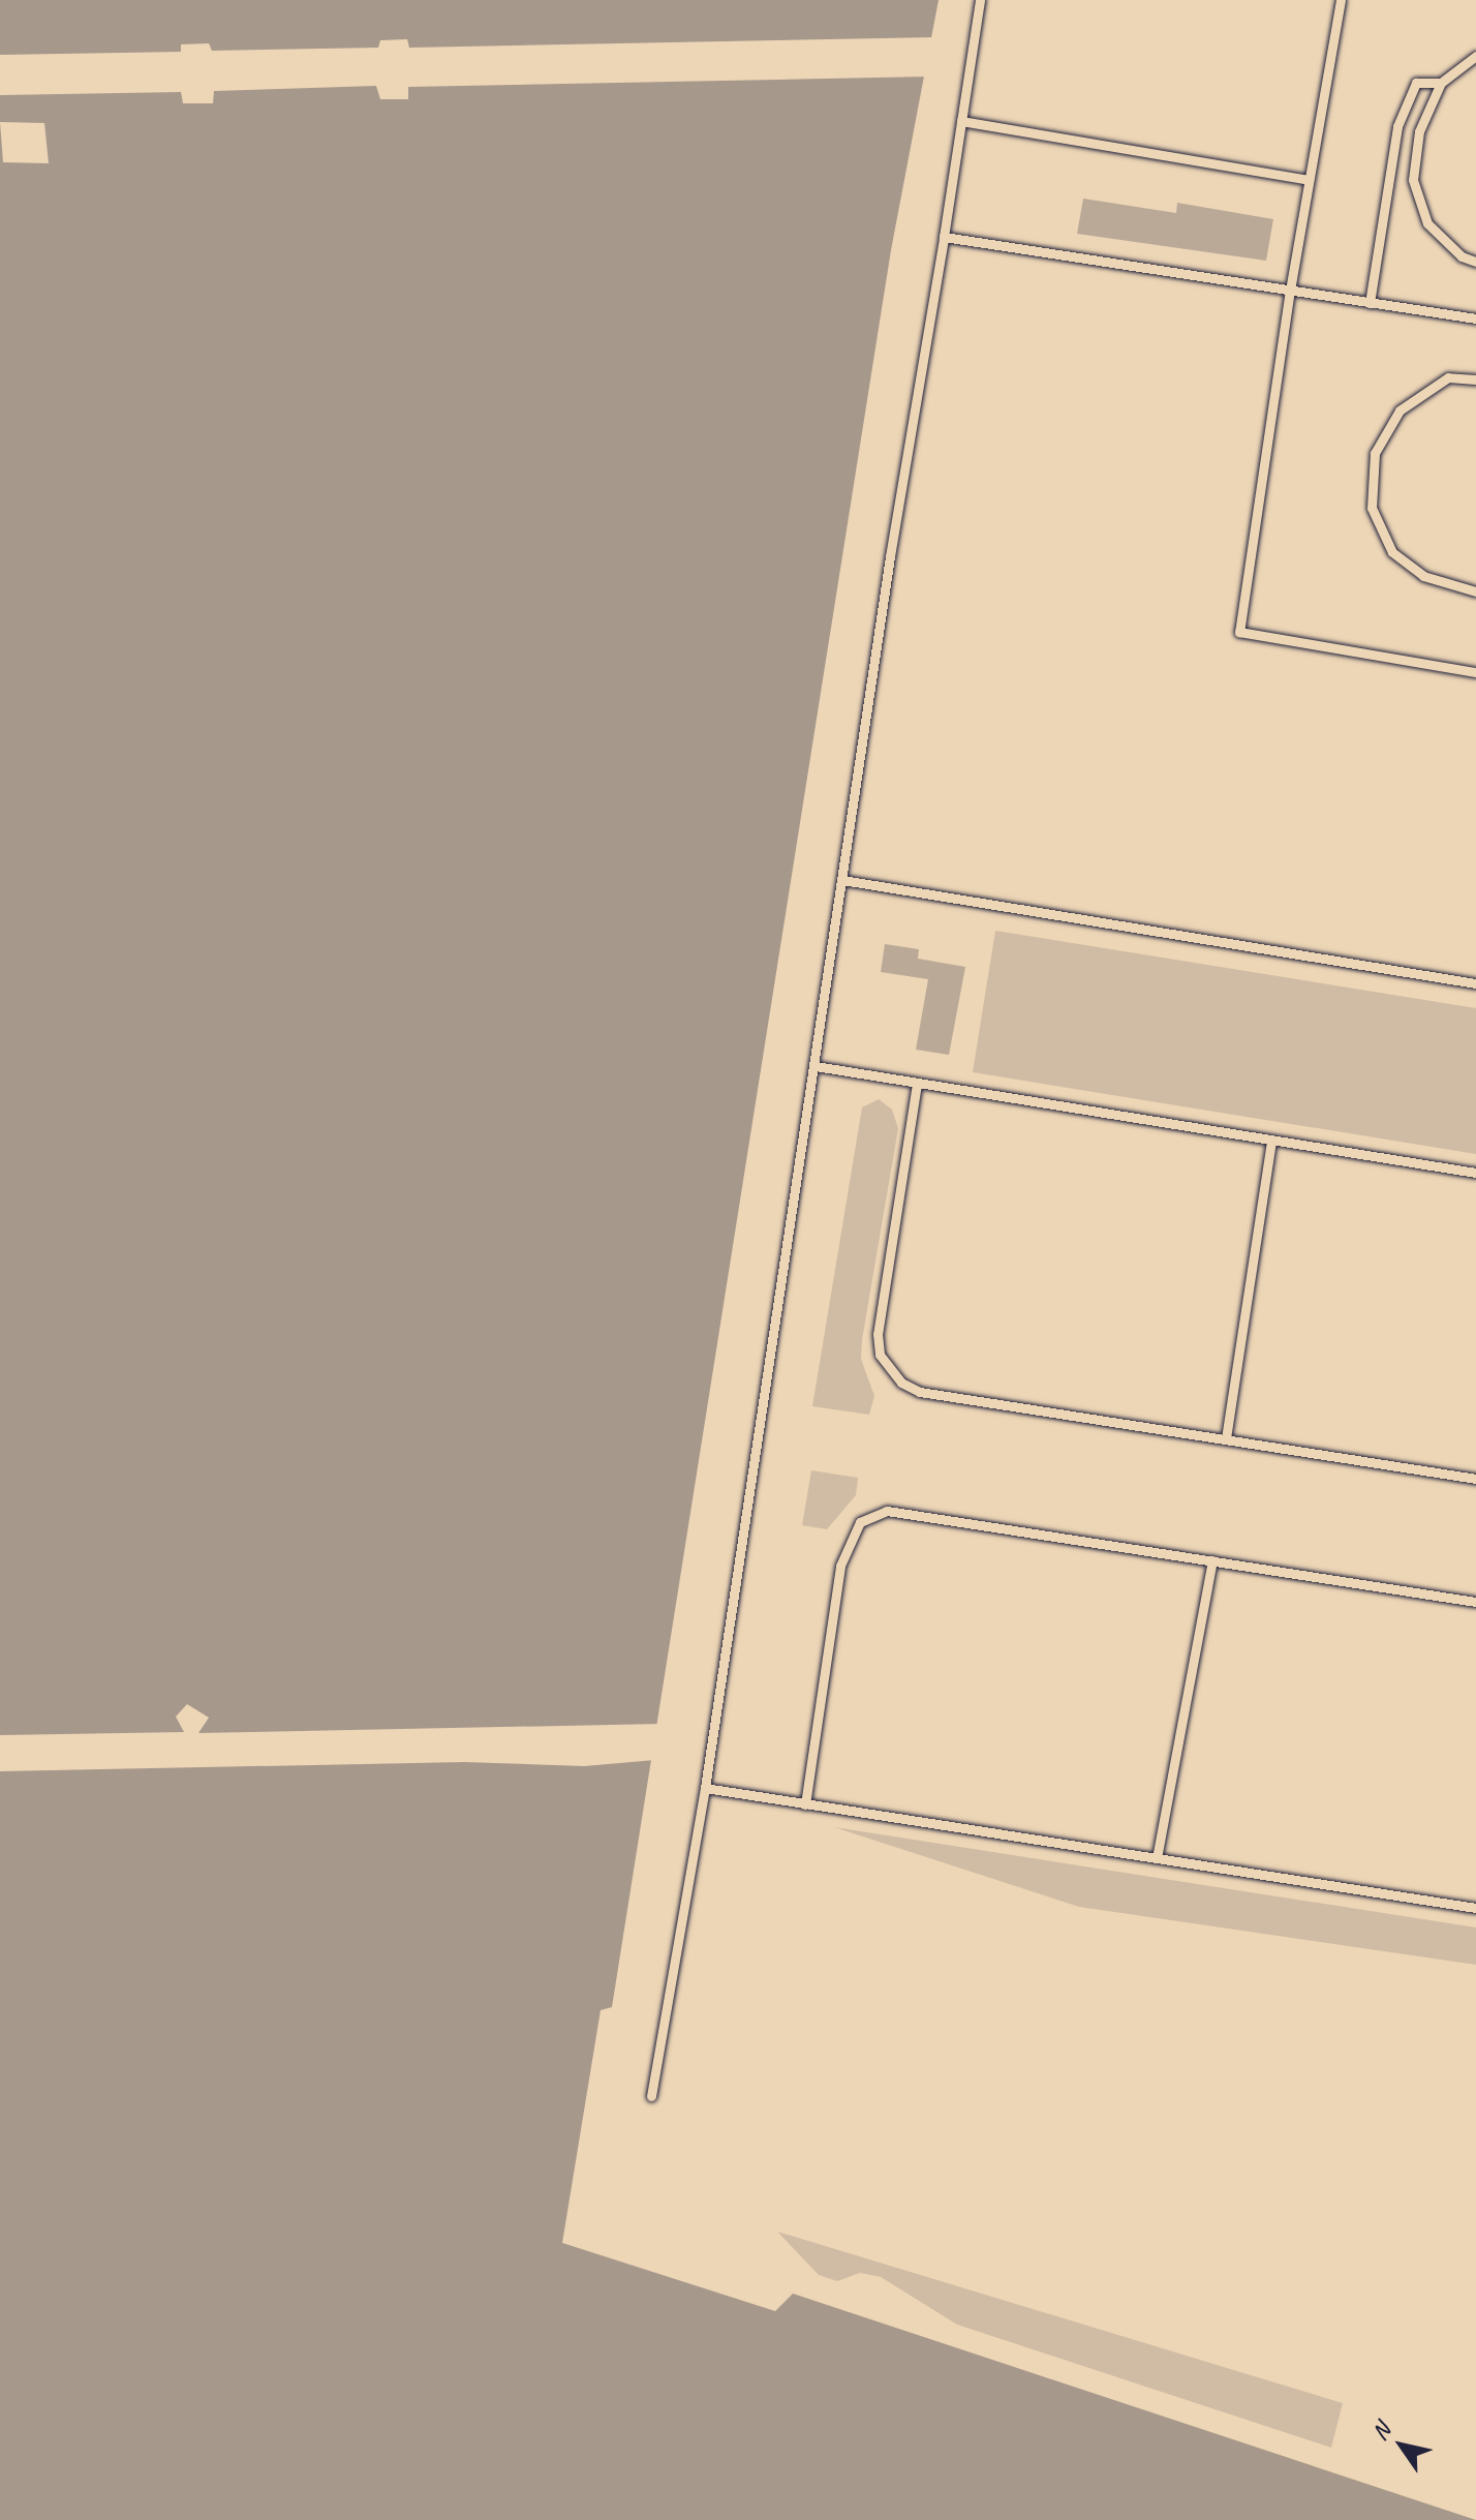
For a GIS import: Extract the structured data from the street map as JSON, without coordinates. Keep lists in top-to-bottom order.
{
  "north": "top left"
}
